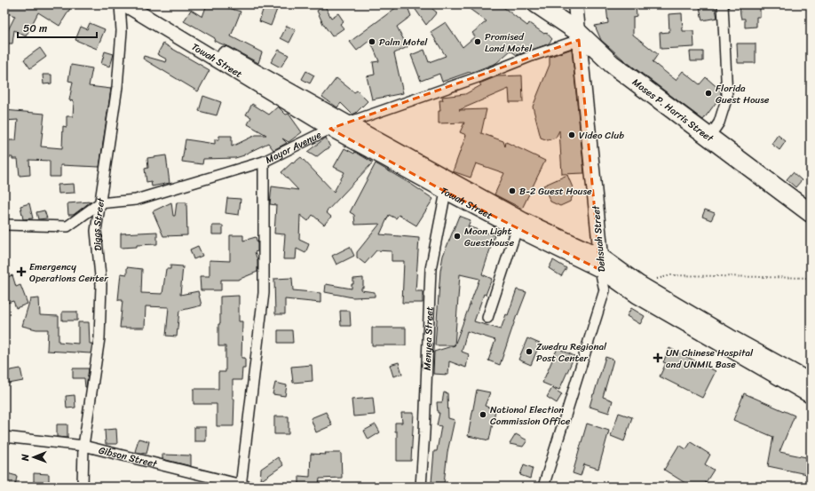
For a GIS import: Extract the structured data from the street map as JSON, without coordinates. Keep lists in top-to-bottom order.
{
  "streets": {
    "highway": ["Moses P. Harris Street"],
    "street": [
      "Towah Street",
      "Mayor Avenue",
      "Diggs Street",
      "Dehsuah Street",
      "Menyea Street",
      "Gibson Street"
    ]
  },
  "crossings": [
    ["Towah Street", "Mayor Avenue"],
    ["Towah Street", "Dehsuah Street"],
    ["Towah Street", "Menyea Street"],
    ["Moses P. Harris Street", "Mayor Avenue"],
    ["Moses P. Harris Street", "Dehsuah Street"],
    ["Mayor Avenue", "Diggs Street"],
    ["Mayor Avenue", "Dehsuah Street"],
    ["Diggs Street", "Gibson Street"]
  ],
  "places": {
    "other": [
      "Palm Motel",
      "Promised Land Motel",
      "Florida Guest House",
      "Video Club",
      "B-2 Guest House",
      "Moon Light Guesthouse",
      "Zwedru Regional Post Center",
      "National Election Commission Office"
    ],
    "health": ["Emergency Operations Center", "UN Chinese Hospital and UNMIL Base"]
  },
  "scale_bar": "50 m",
  "north": "left"
}
